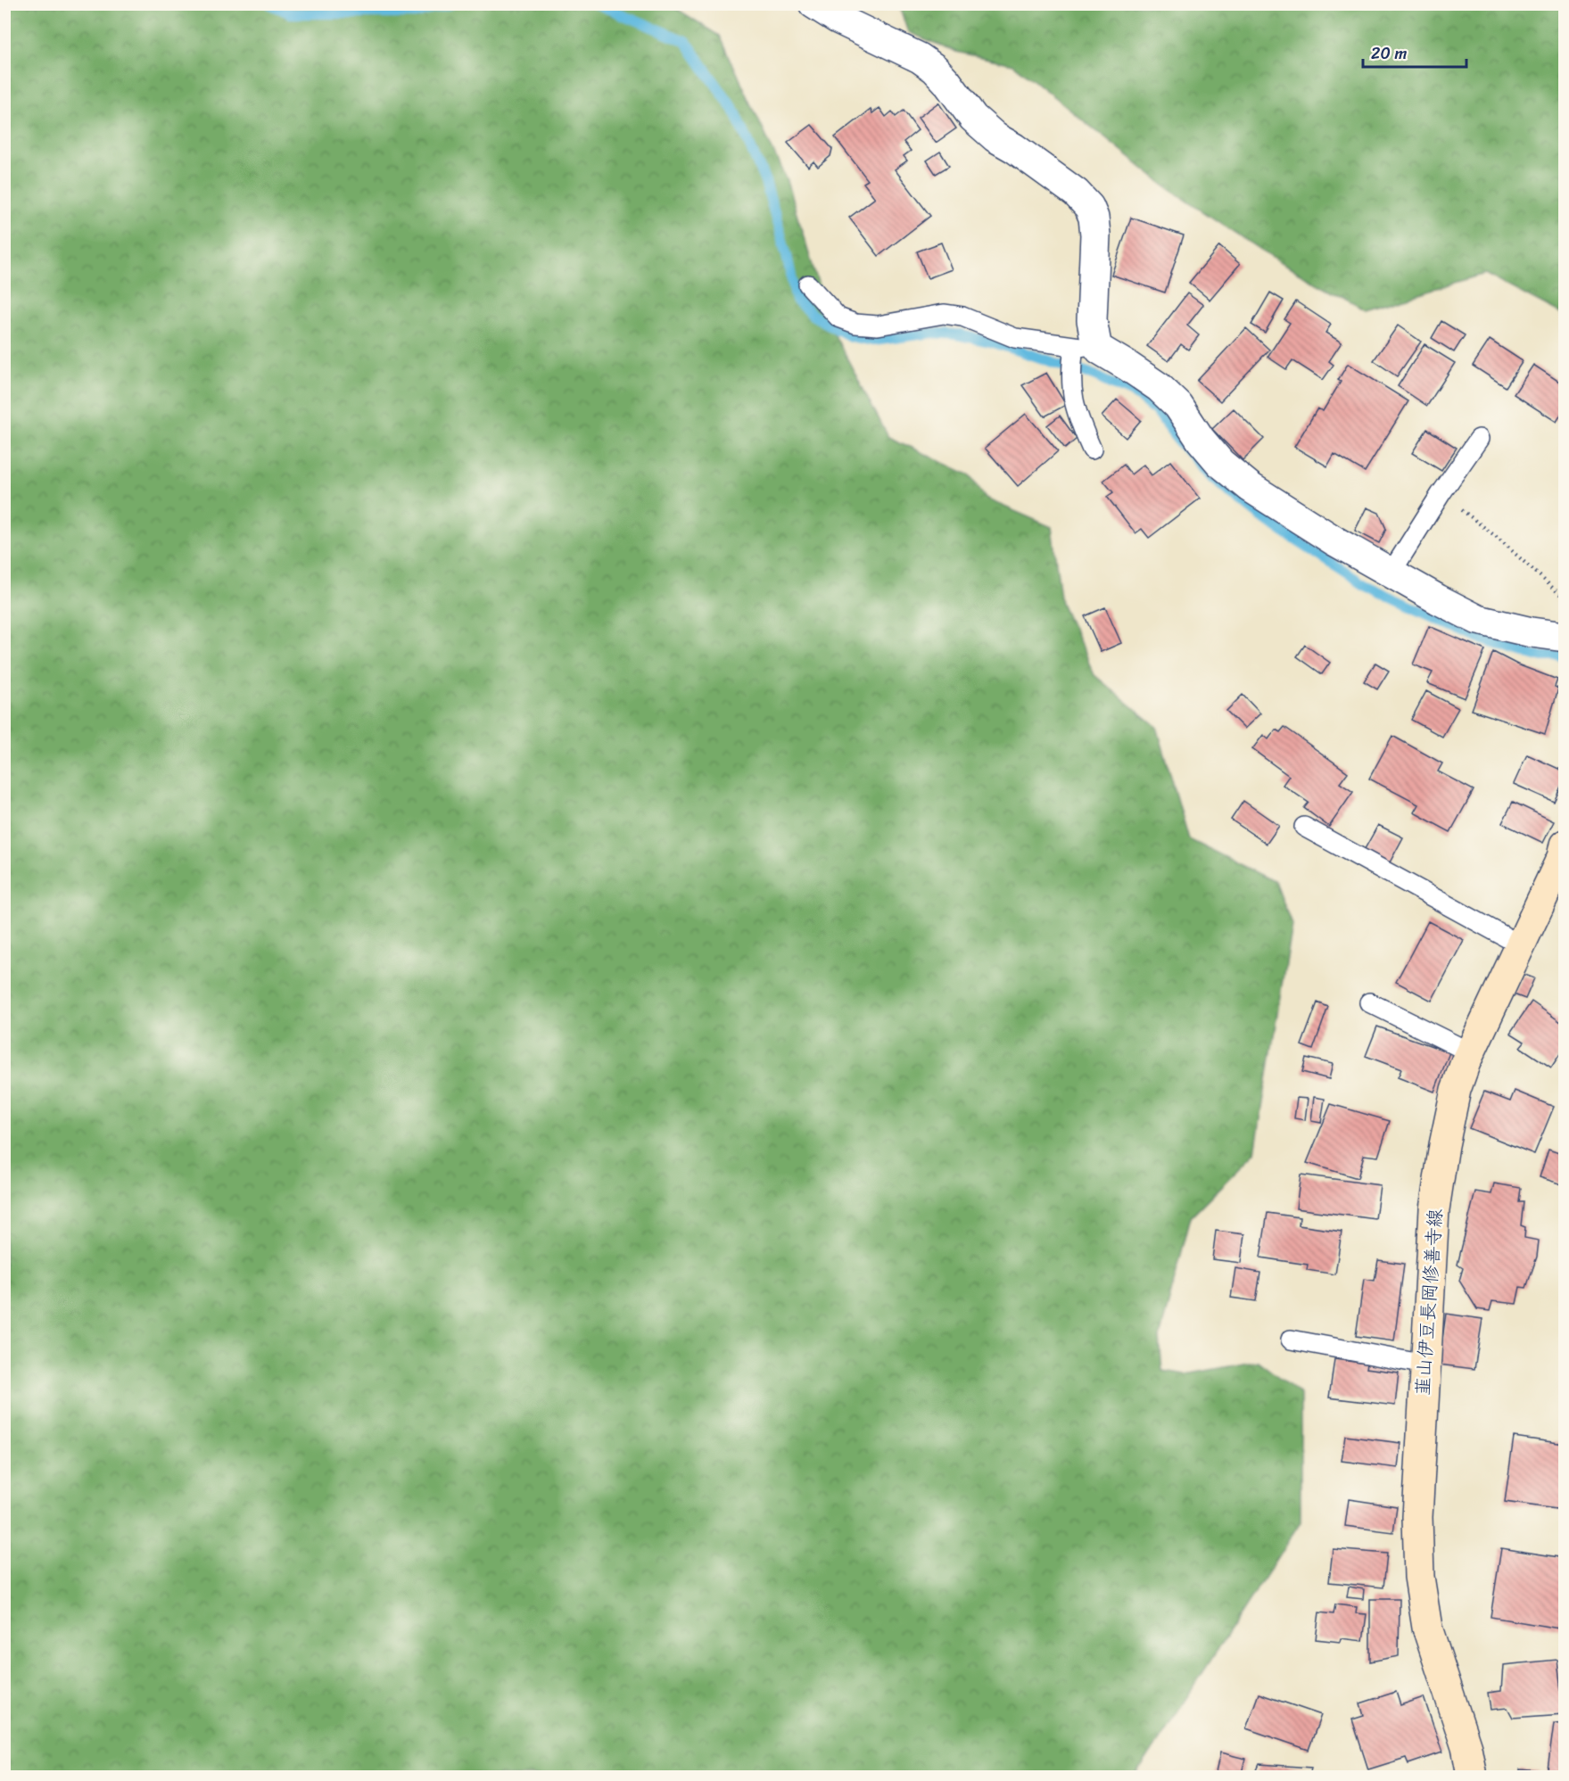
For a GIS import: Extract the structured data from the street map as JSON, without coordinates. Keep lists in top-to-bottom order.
{
  "streets": {
    "main road": ["韮山伊豆長岡修善寺線"]
  },
  "scale_bar": "20 m"
}
